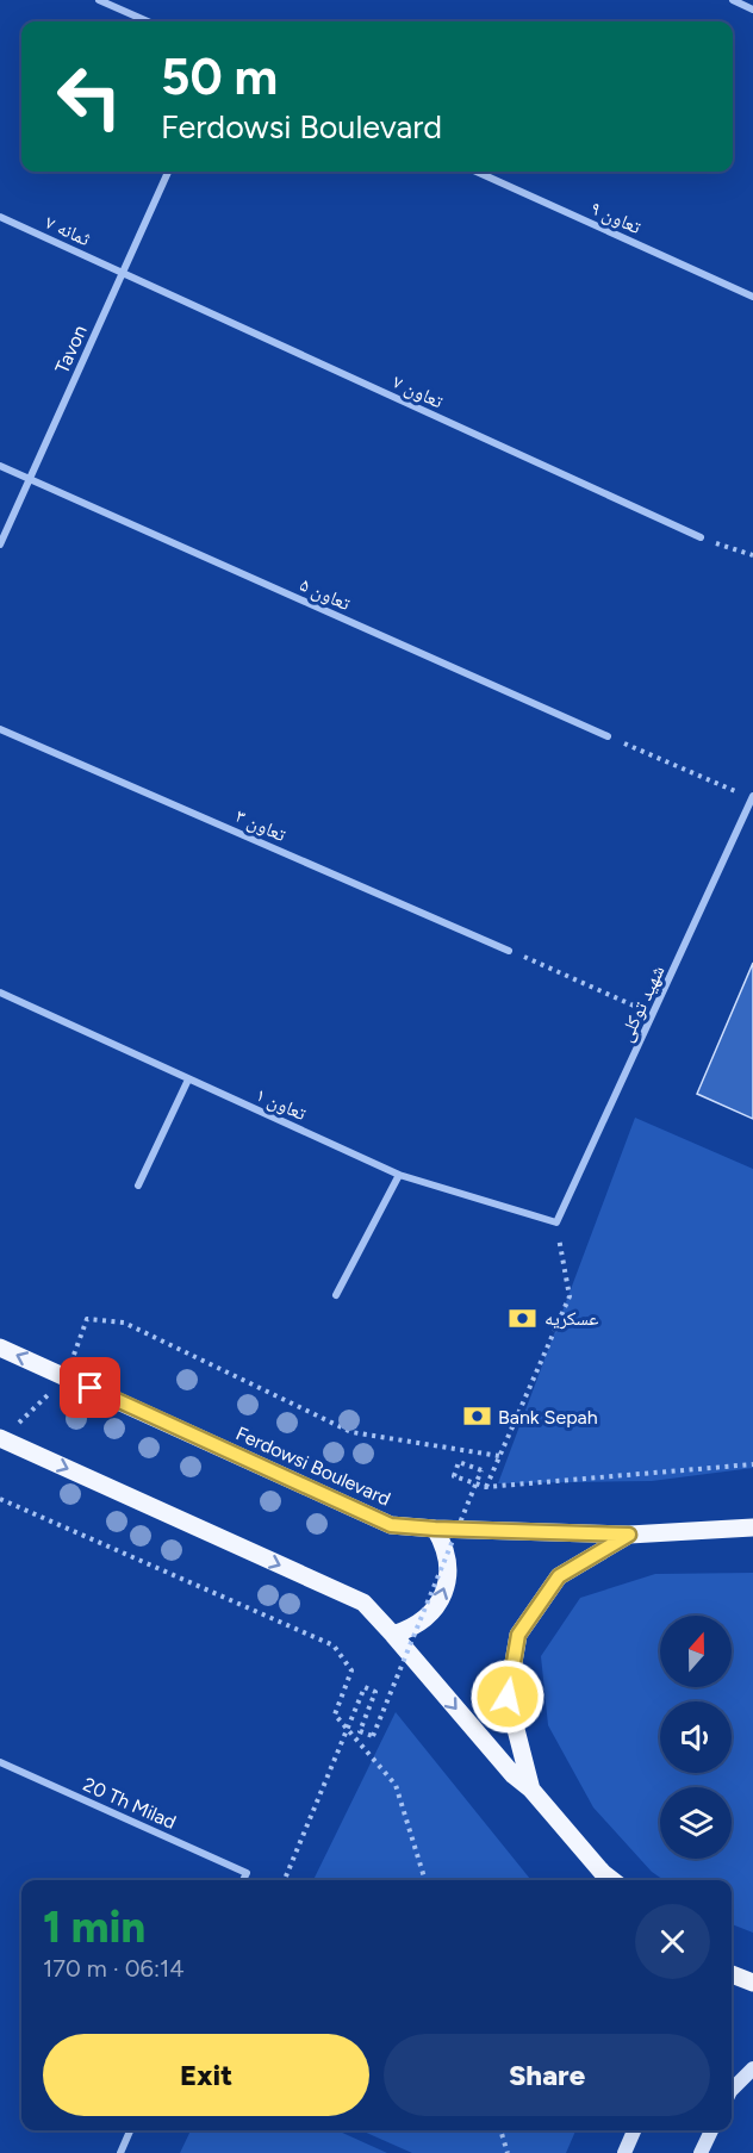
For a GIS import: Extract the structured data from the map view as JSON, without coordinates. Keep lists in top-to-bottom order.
{
  "streets": {
    "main road": ["Ferdowsi Boulevard"],
    "street": [
      "تعاون ۹",
      "ثمانه ۷",
      "Tavon",
      "تعاون ۷",
      "تعاون ۵",
      "تعاون ۳",
      "شهید توکلی",
      "تعاون ۱",
      "20 Th Milad"
    ]
  },
  "crossings": [
    ["ثمانه ۷", "Tavon"],
    ["ثمانه ۷", "تعاون ۷"],
    ["Tavon", "تعاون ۷"],
    ["Tavon", "تعاون ۵"],
    ["شهید توکلی", "تعاون ۱"]
  ],
  "places": {
    "bank": ["عسکریه", "Bank Sepah"]
  },
  "north": "top",
  "page": {
    "turn": ["50 m", "Ferdowsi Boulevard"],
    "heading": ["1 min", "170 m · 06:14"],
    "buttons": ["Exit", "Share"]
  }
}
